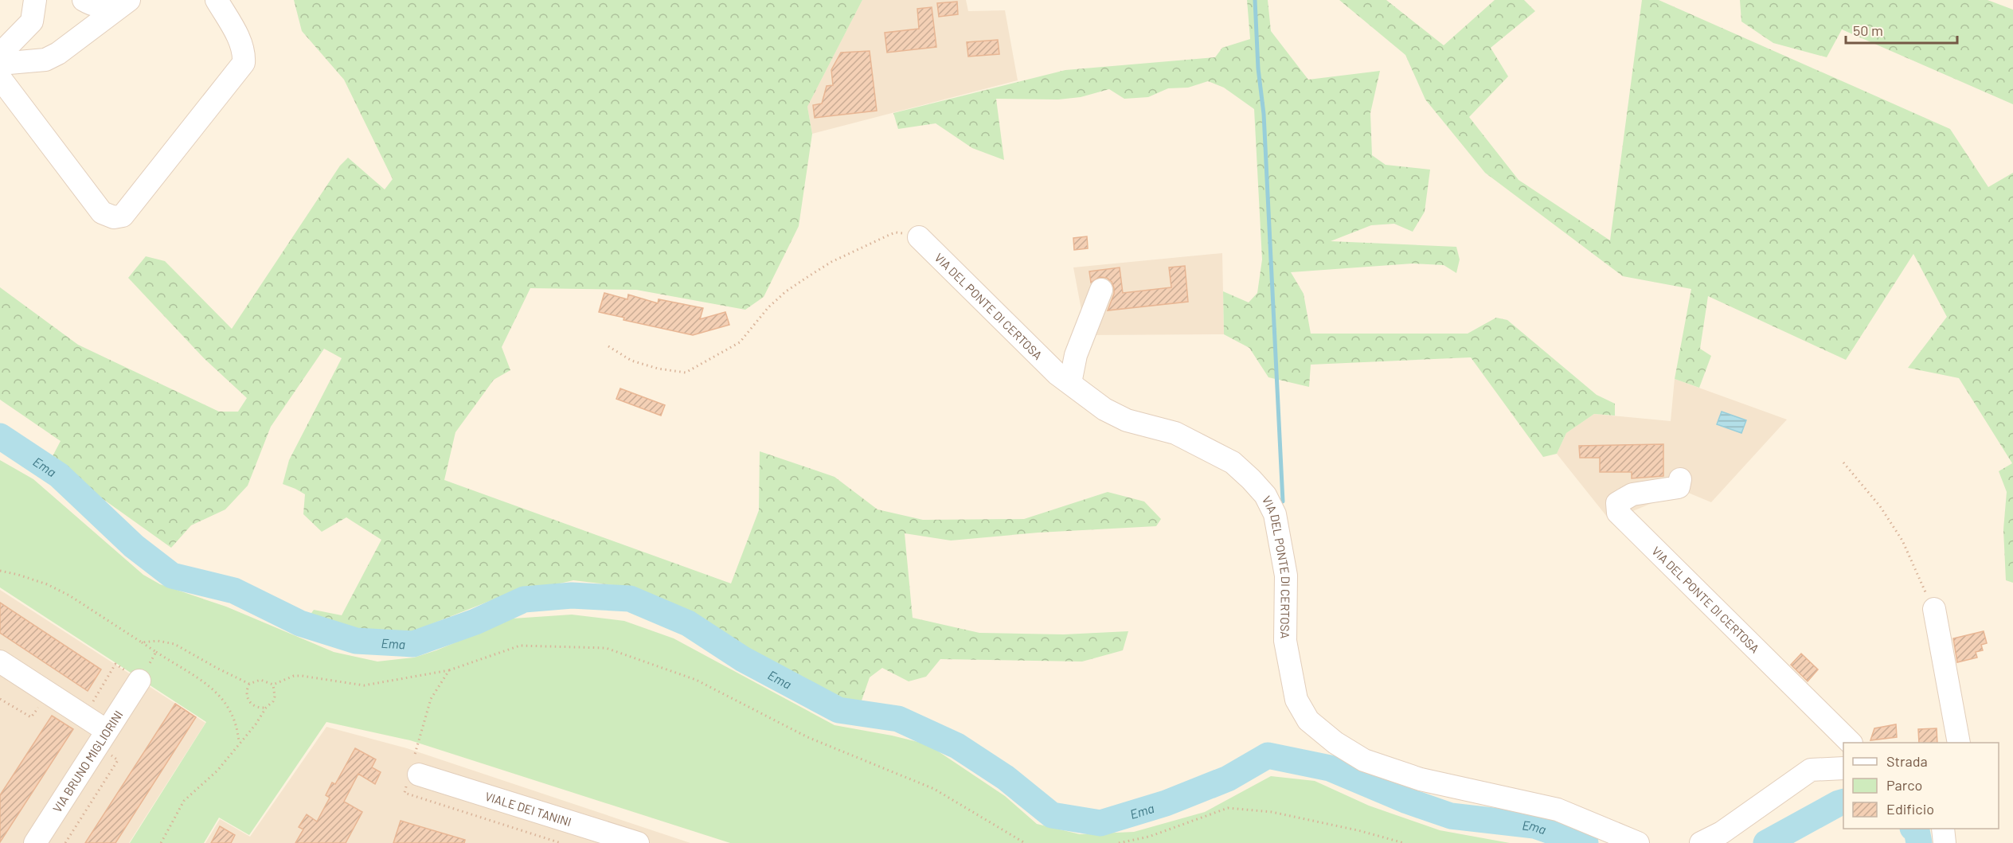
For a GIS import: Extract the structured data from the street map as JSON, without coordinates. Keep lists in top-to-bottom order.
{
  "streets": {
    "street": ["VIA DEL PONTE DI CERTOSA", "VIA BRUNO MIGLIORINI", "VIALE DEI TANINI"]
  },
  "water": ["Ema"],
  "legend": ["Strada", "Parco", "Edificio"],
  "scale_bar": "50 m"
}
